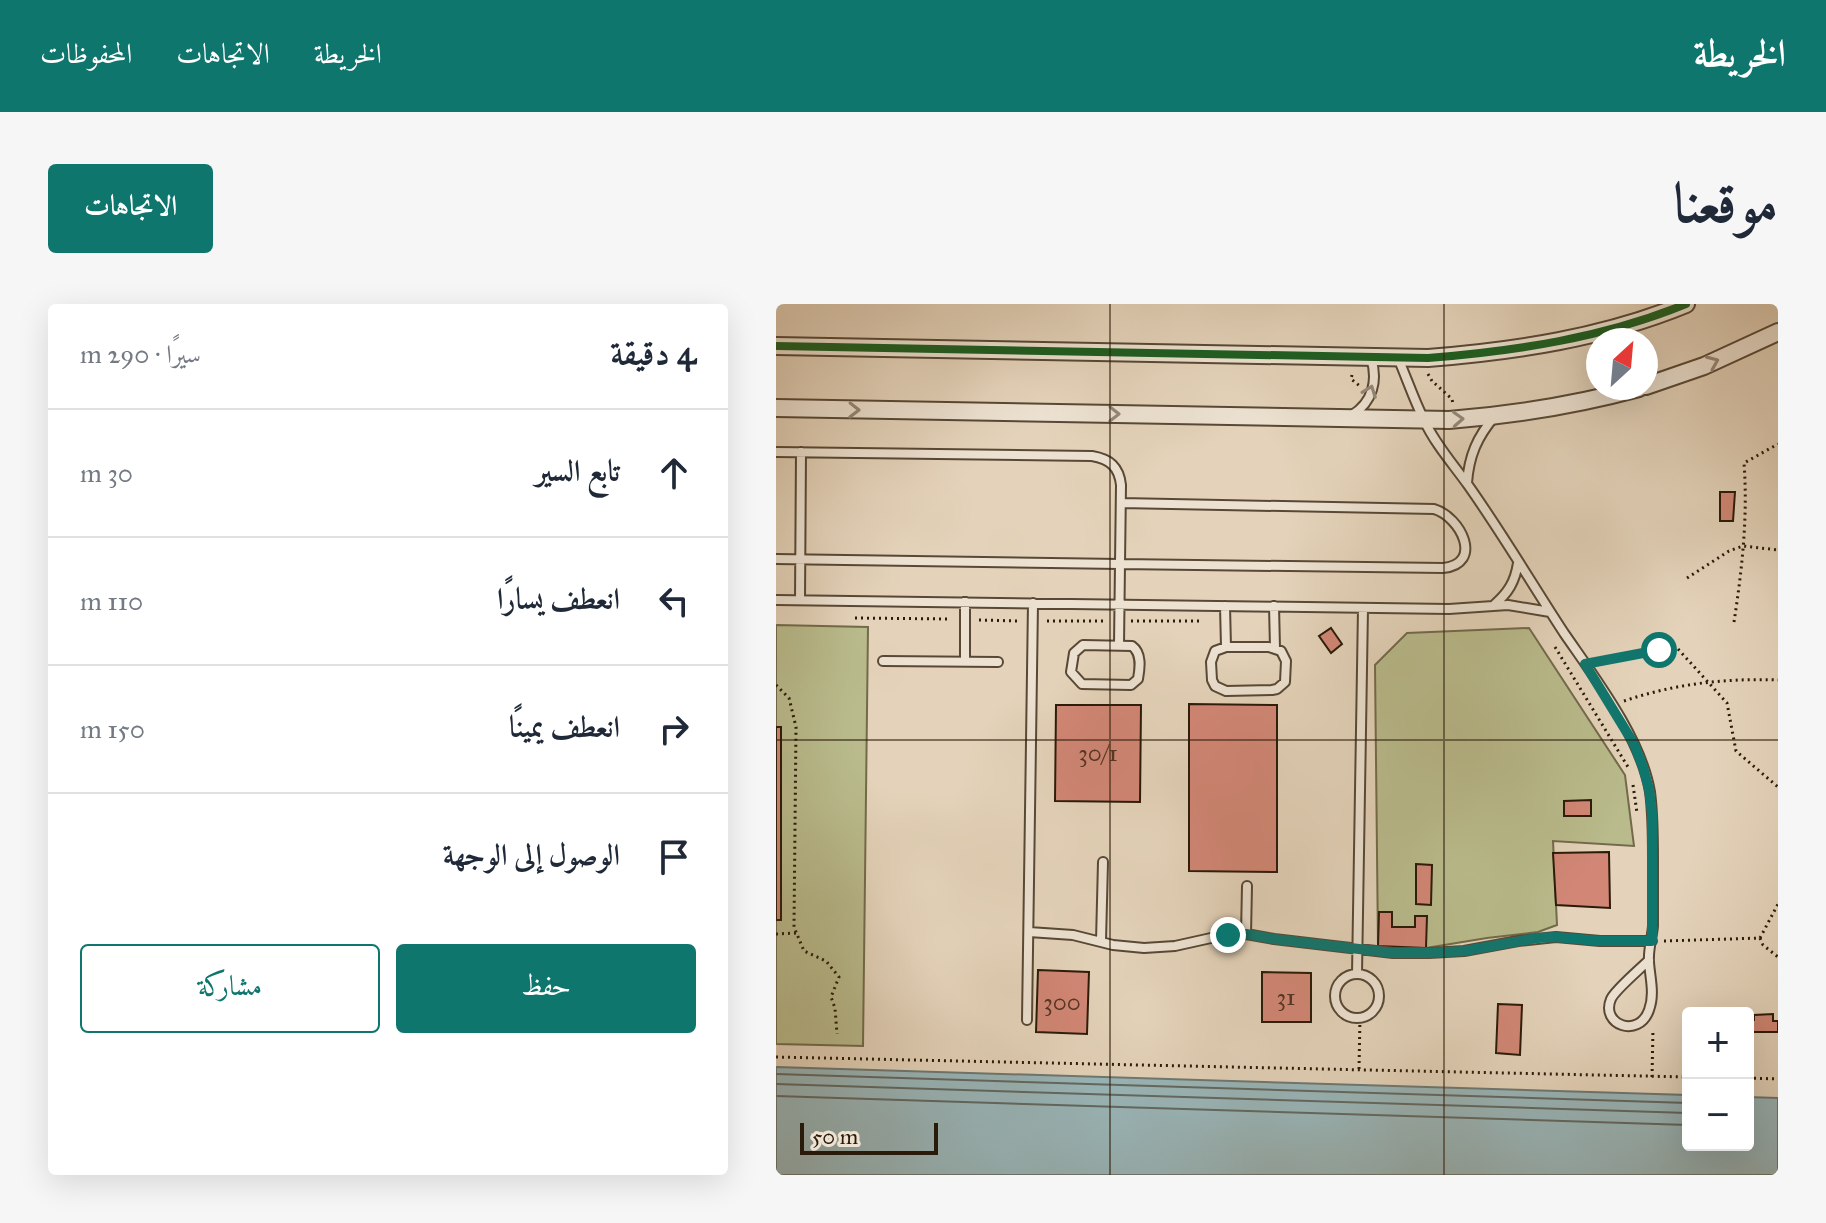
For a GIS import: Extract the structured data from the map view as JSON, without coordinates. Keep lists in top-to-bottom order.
{
  "house_numbers": ["30/1", "31", "300"],
  "scale_bar": "50 m",
  "north": "top right",
  "page": {
    "header": "الخريطة",
    "nav": ["الخريطة", "الاتجاهات", "المحفوظات"],
    "title": "موقعنا",
    "buttons": [
      "الاتجاهات",
      ["حفظ", "مشاركة"]
    ],
    "heading": ["4 دقيقة", "سيرًا · 290 m"],
    "list": [
      ["تابع السير", "30 m"],
      ["انعطف يسارًا", "110 m"],
      ["انعطف يمينًا", "150 m"],
      "الوصول إلى الوجهة"
    ],
    "map_buttons": ["+", "−"],
    "scale": "50 m"
  }
}
